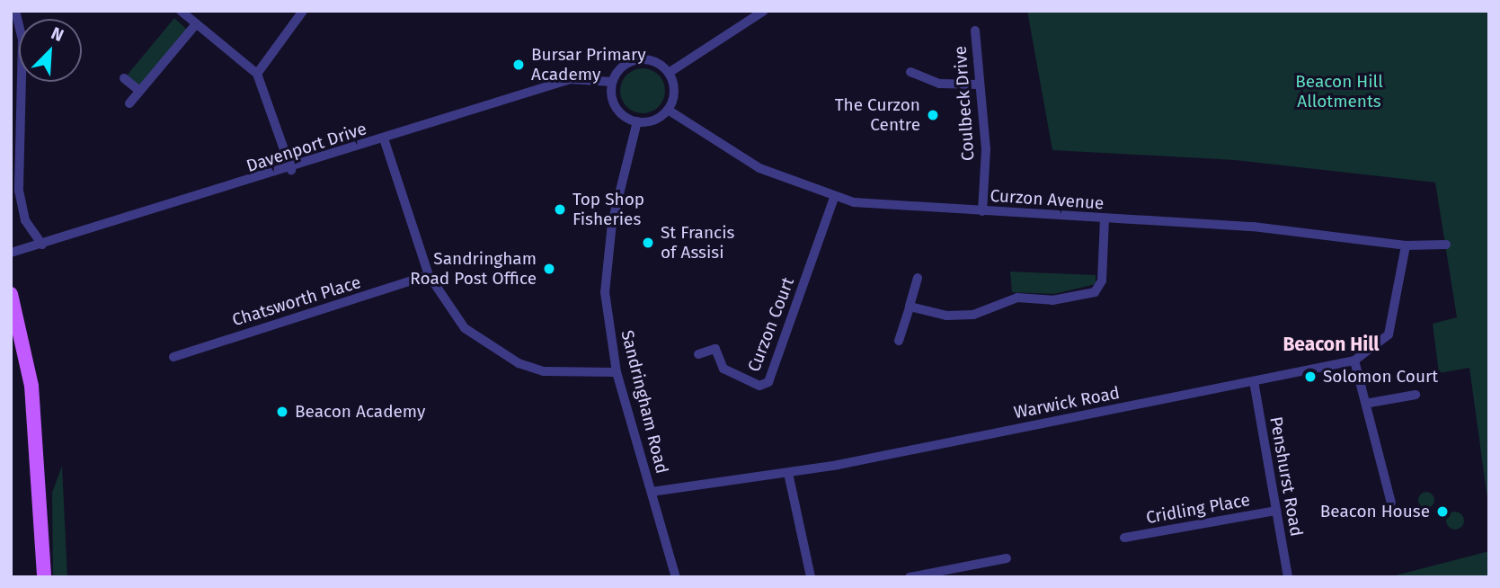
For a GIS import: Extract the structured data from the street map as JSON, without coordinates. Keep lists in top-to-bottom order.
{
  "streets": {
    "street": [
      "Coulbeck Drive",
      "Davenport Drive",
      "Curzon Avenue",
      "Chatsworth Place",
      "Curzon Court",
      "Sandringham Road",
      "Warwick Road",
      "Penshurst Road",
      "Cridling Place"
    ]
  },
  "crossings": [
    ["Coulbeck Drive", "Curzon Avenue"],
    ["Davenport Drive", "Curzon Avenue"],
    ["Davenport Drive", "Sandringham Road"],
    ["Curzon Avenue", "Curzon Court"],
    ["Curzon Avenue", "Sandringham Road"],
    ["Curzon Avenue", "Warwick Road"],
    ["Sandringham Road", "Warwick Road"],
    ["Warwick Road", "Penshurst Road"],
    ["Penshurst Road", "Cridling Place"]
  ],
  "districts": ["Beacon Hill"],
  "parks": ["Beacon Hill Allotments"],
  "places": [
    "Bursar Primary Academy",
    "The Curzon Centre",
    "Top Shop Fisheries",
    "St Francis of Assisi",
    "Sandringham Road Post Office",
    "Solomon Court",
    "Beacon Academy",
    "Beacon House"
  ],
  "north": "top right"
}
